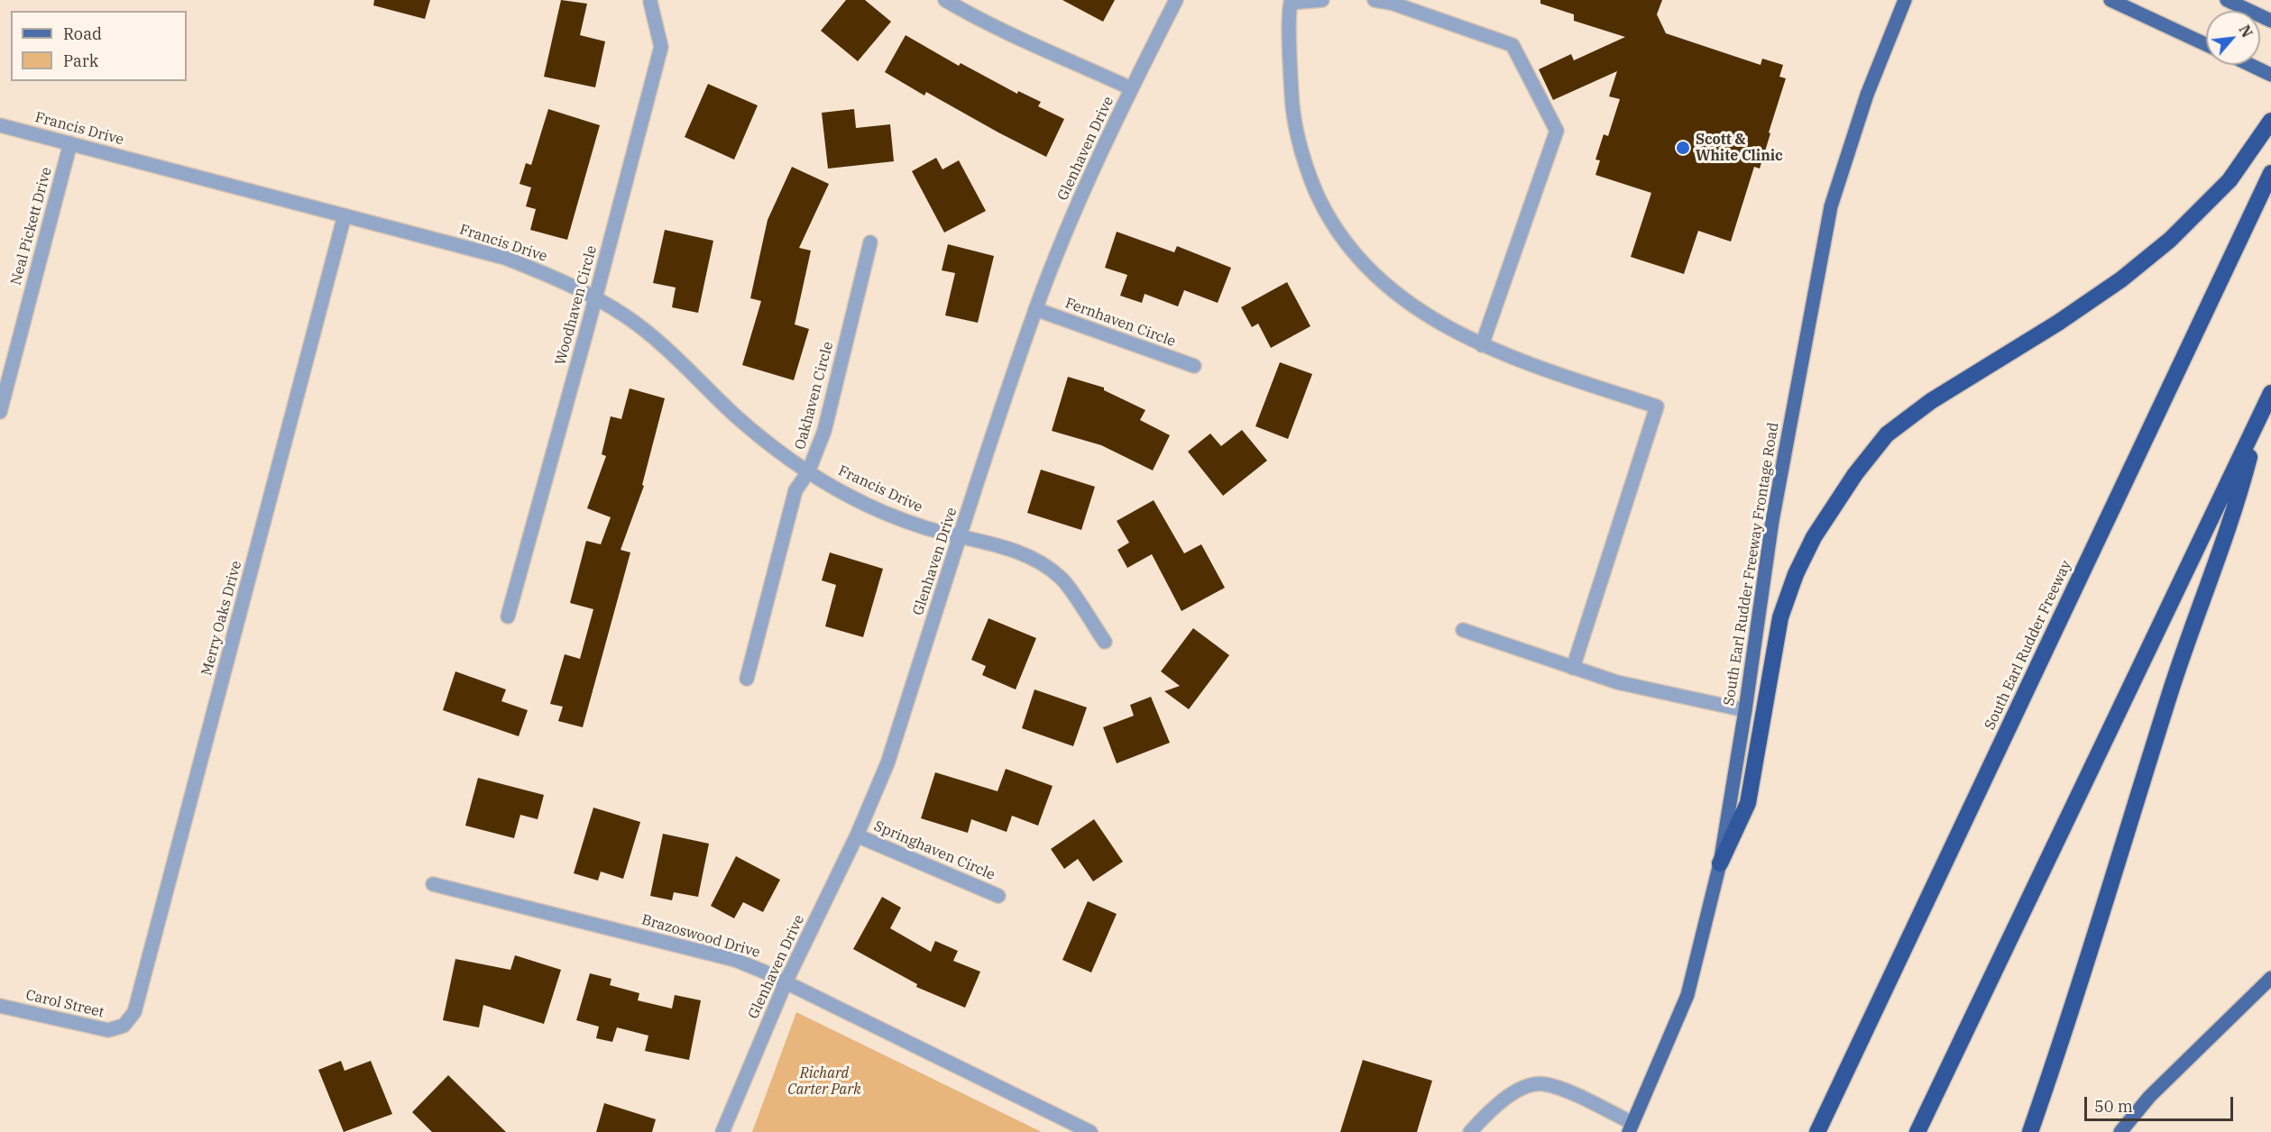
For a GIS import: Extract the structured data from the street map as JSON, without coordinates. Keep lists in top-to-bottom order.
{
  "streets": {
    "highway": ["South Earl Rudder Freeway"],
    "main road": ["South Earl Rudder Freeway Frontage Road"],
    "street": [
      "Francis Drive",
      "Glenhaven Drive",
      "Neal Pickett Drive",
      "Woodhaven Circle",
      "Fernhaven Circle",
      "Oakhaven Circle",
      "Merry Oaks Drive",
      "Springhaven Circle",
      "Brazoswood Drive",
      "Carol Street"
    ]
  },
  "crossings": [
    ["Francis Drive", "Glenhaven Drive"],
    ["Francis Drive", "Neal Pickett Drive"],
    ["Francis Drive", "Woodhaven Circle"],
    ["Francis Drive", "Oakhaven Circle"],
    ["Francis Drive", "Merry Oaks Drive"],
    ["Glenhaven Drive", "Fernhaven Circle"],
    ["Glenhaven Drive", "Springhaven Circle"],
    ["Glenhaven Drive", "Brazoswood Drive"],
    ["Merry Oaks Drive", "Carol Street"]
  ],
  "parks": ["Richard Carter Park"],
  "places": ["Scott & White Clinic"],
  "legend": ["Road", "Park"],
  "scale_bar": "50 m",
  "north": "top right"
}
